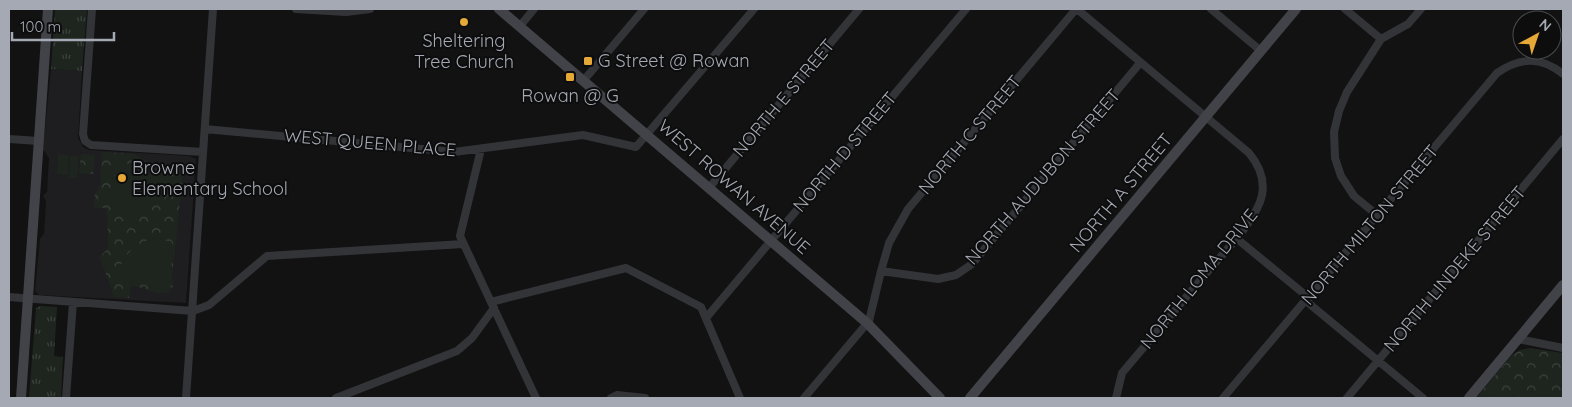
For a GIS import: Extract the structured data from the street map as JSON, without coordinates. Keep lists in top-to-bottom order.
{
  "streets": {
    "street": [
      "NORTH E STREET",
      "NORTH C STREET",
      "WEST QUEEN PLACE",
      "NORTH D STREET",
      "NORTH AUDUBON STREET",
      "WEST ROWAN AVENUE",
      "NORTH A STREET",
      "NORTH MILTON STREET",
      "NORTH LINDEKE STREET",
      "NORTH LOMA DRIVE"
    ]
  },
  "crossings": [
    ["NORTH E STREET", "WEST ROWAN AVENUE"],
    ["NORTH C STREET", "NORTH AUDUBON STREET"],
    ["NORTH C STREET", "NORTH LOMA DRIVE"],
    ["WEST QUEEN PLACE", "WEST ROWAN AVENUE"],
    ["NORTH D STREET", "WEST ROWAN AVENUE"],
    ["NORTH AUDUBON STREET", "NORTH LOMA DRIVE"],
    ["NORTH A STREET", "NORTH LOMA DRIVE"]
  ],
  "places": {
    "other": ["Sheltering Tree Church", "Browne Elementary School"],
    "transit": ["G Street @ Rowan", "Rowan @ G"]
  },
  "scale_bar": "100 m",
  "north": "top right"
}
